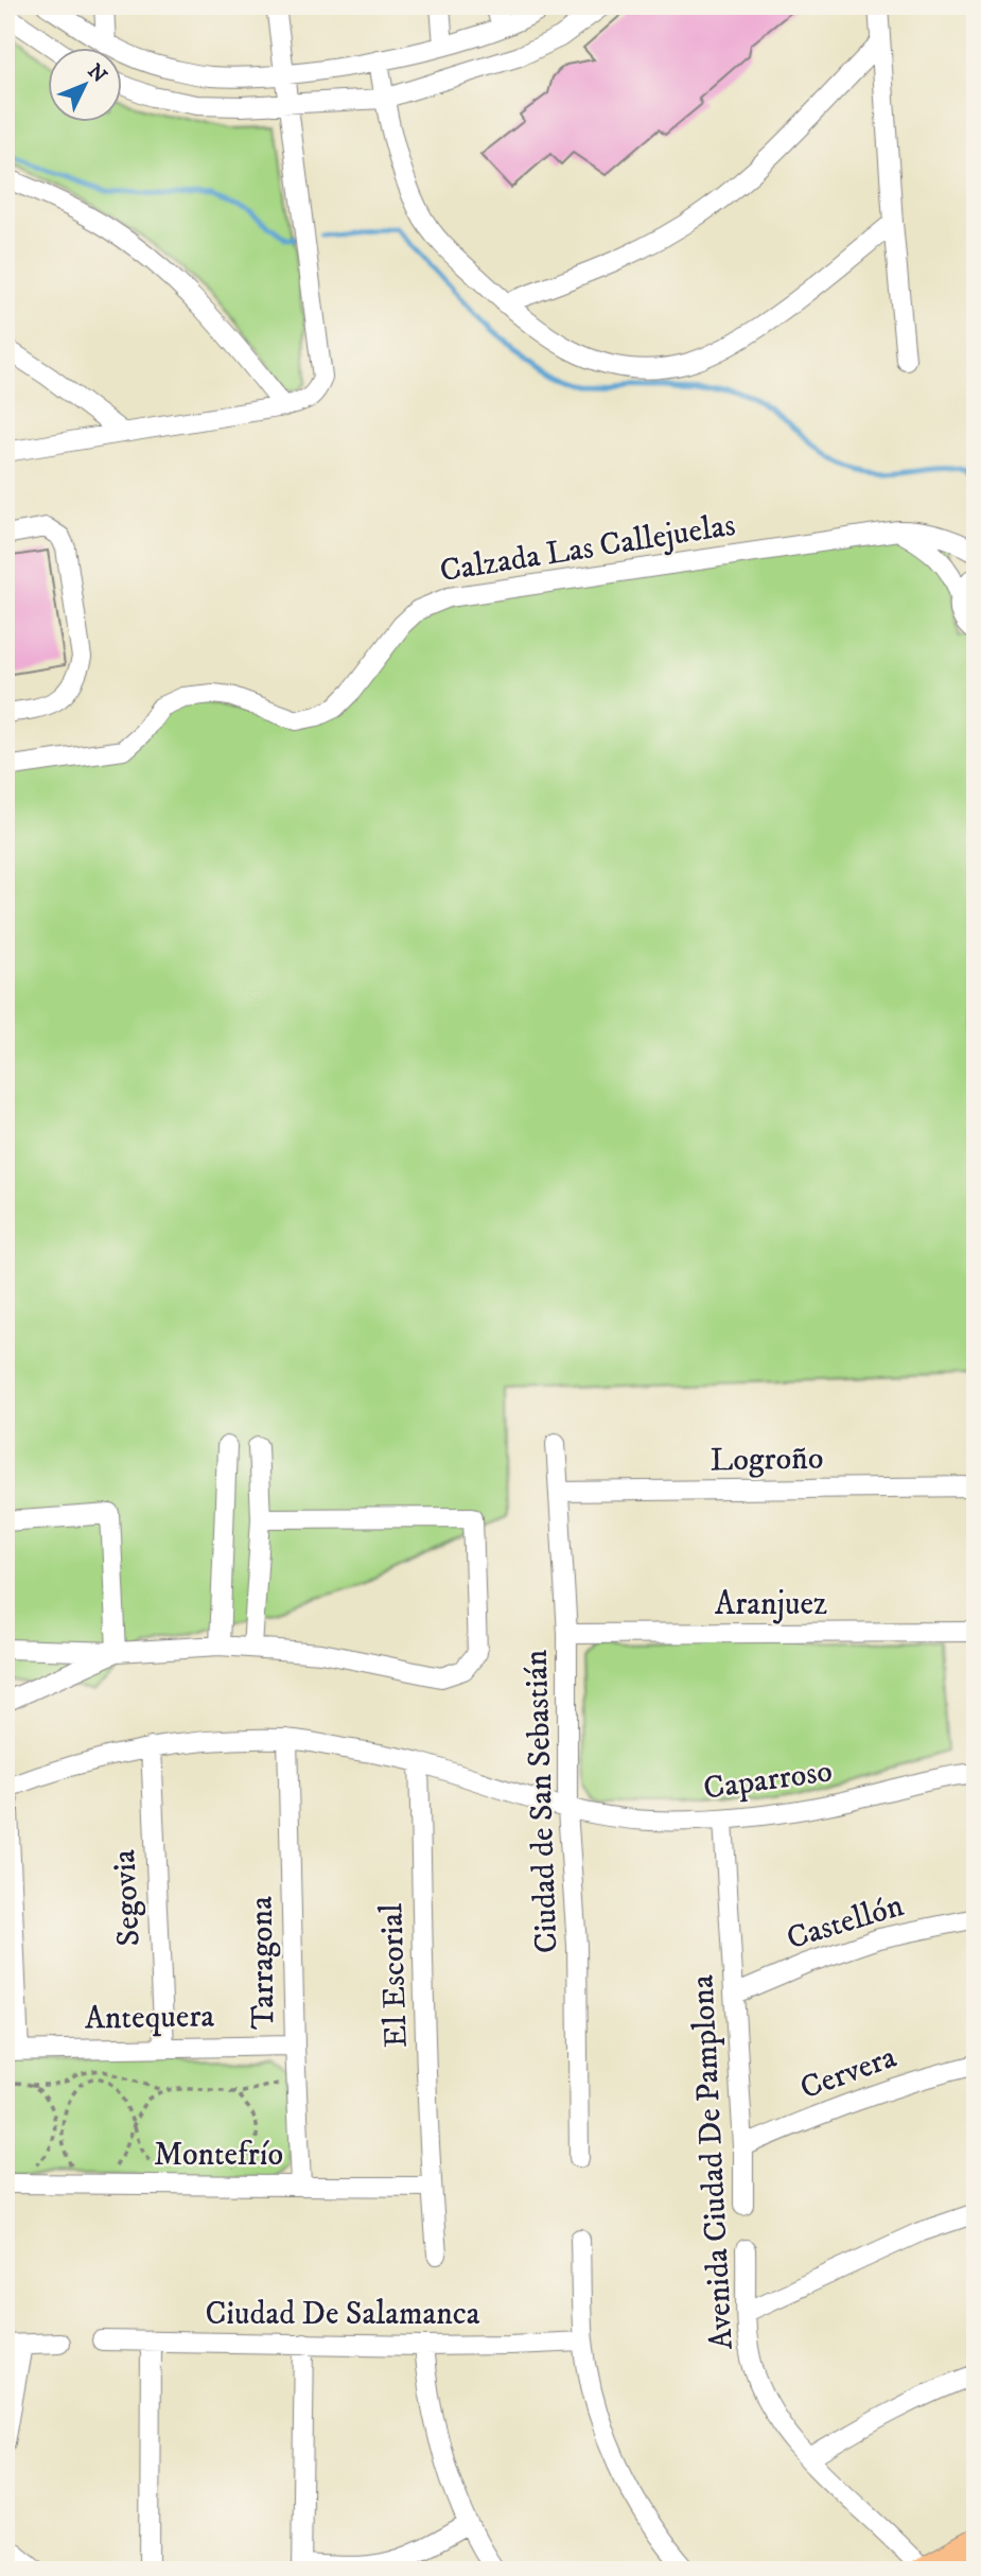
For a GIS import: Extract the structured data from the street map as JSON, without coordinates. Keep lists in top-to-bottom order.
{
  "streets": {
    "street": [
      "Calzada Las Callejuelas",
      "Logroño",
      "Aranjuez",
      "Caparroso",
      "Ciudad de San Sebastián",
      "Segovia",
      "Castellón",
      "Tarragona",
      "El Escorial",
      "Antequera",
      "Cervera",
      "Montefrío",
      "Avenida Ciudad De Pamplona",
      "Ciudad De Salamanca"
    ]
  },
  "crossings": [
    ["Logroño", "Ciudad de San Sebastián"],
    ["Aranjuez", "Ciudad de San Sebastián"],
    ["Caparroso", "Ciudad de San Sebastián"],
    ["Caparroso", "Segovia"],
    ["Caparroso", "Tarragona"],
    ["Caparroso", "El Escorial"],
    ["Caparroso", "Avenida Ciudad De Pamplona"],
    ["Segovia", "Antequera"],
    ["Castellón", "Avenida Ciudad De Pamplona"],
    ["Tarragona", "Antequera"],
    ["Tarragona", "Montefrío"],
    ["El Escorial", "Montefrío"],
    ["Cervera", "Avenida Ciudad De Pamplona"]
  ],
  "north": "top right"
}
